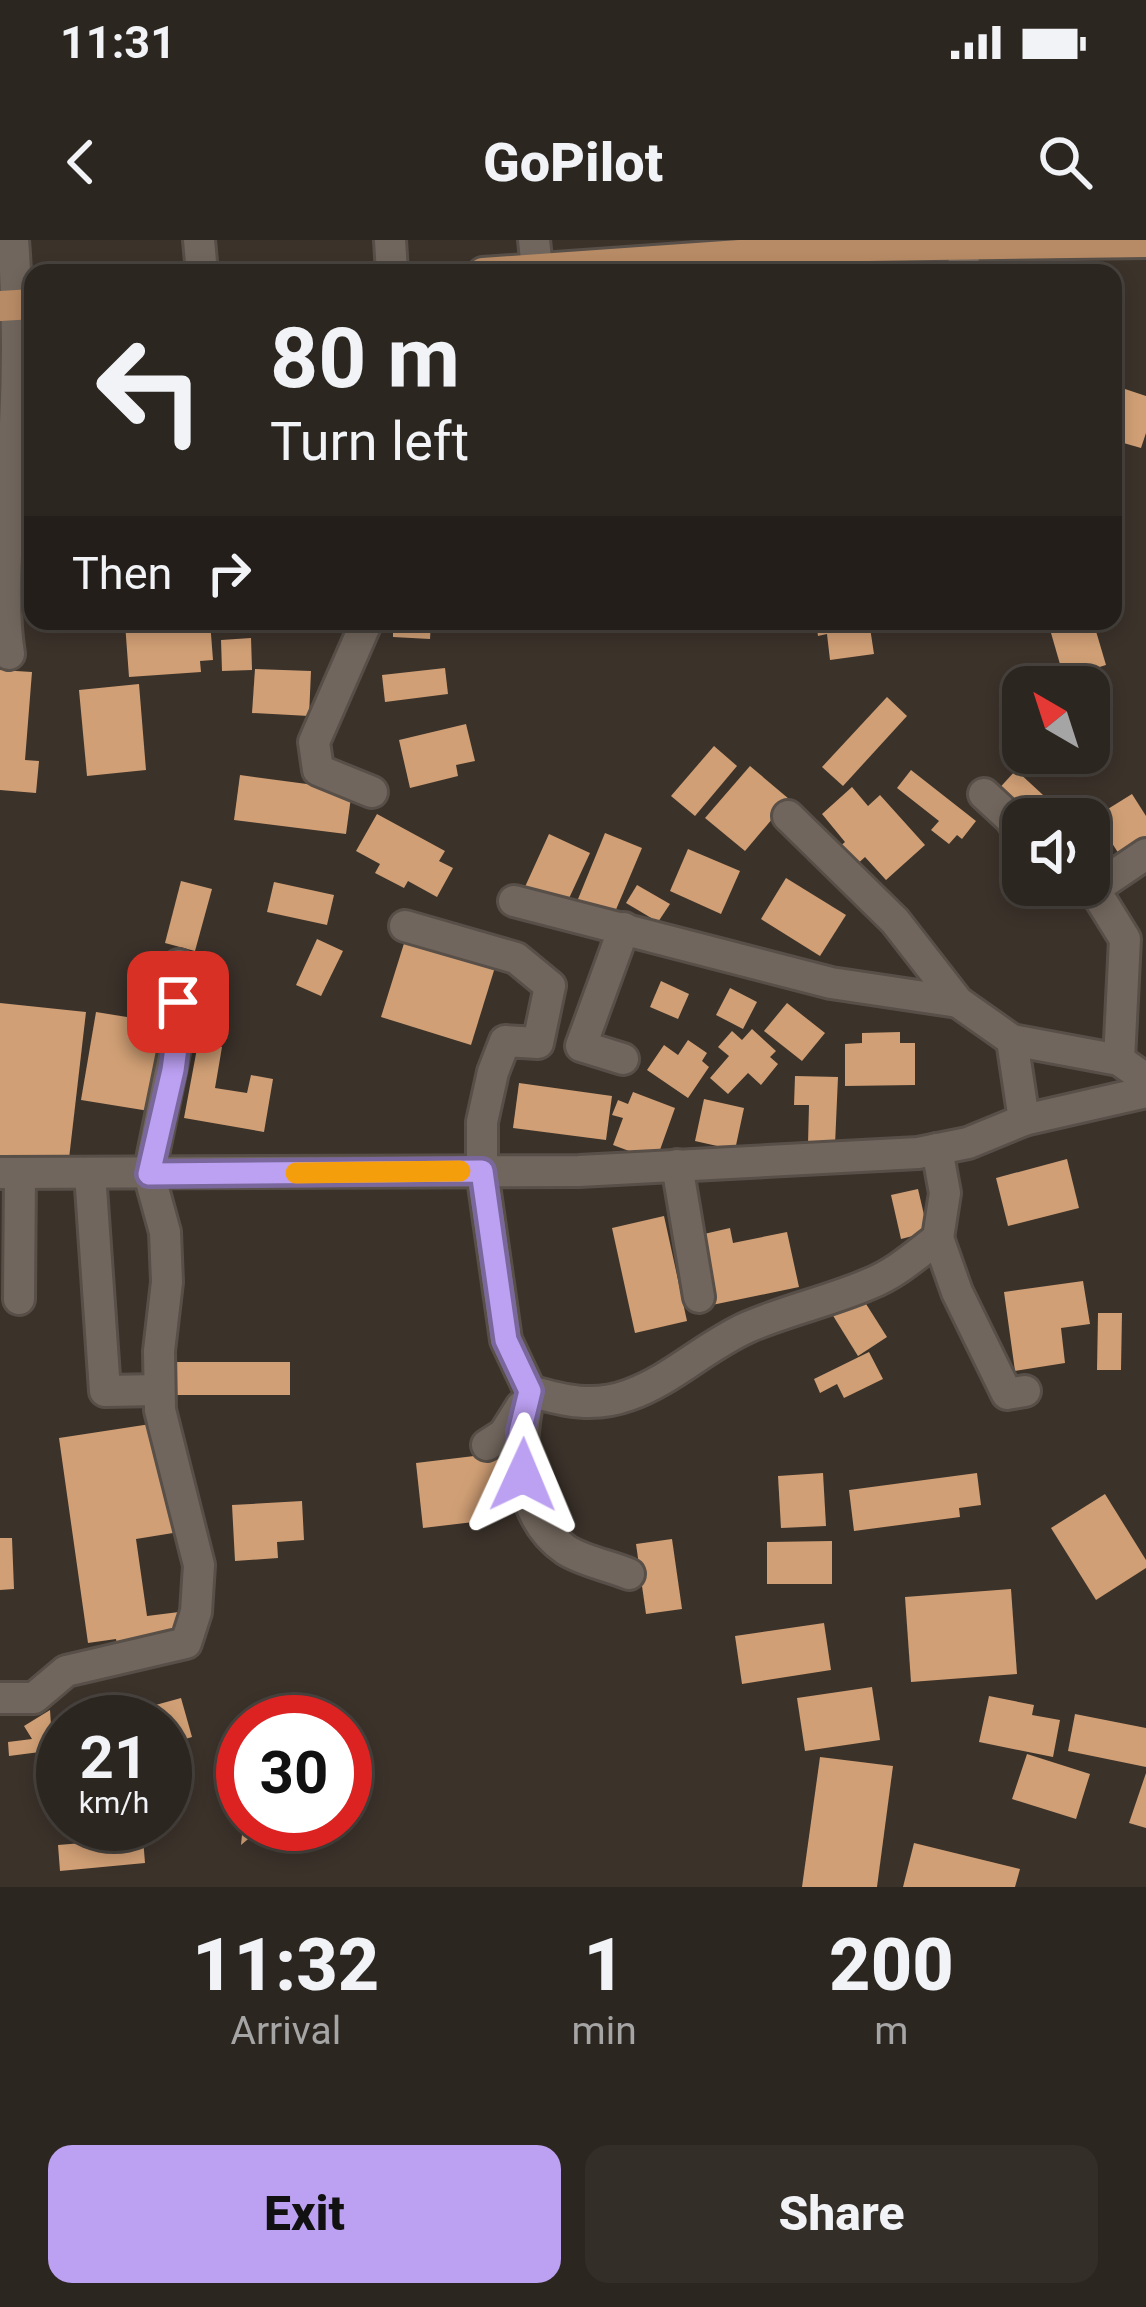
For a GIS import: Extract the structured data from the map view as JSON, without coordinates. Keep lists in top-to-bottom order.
{
  "north": "top left",
  "page": {
    "status": "11:31",
    "header": "GoPilot",
    "turn": ["80 m", "Turn left"],
    "then": "Then",
    "speed": "21 km/h",
    "limit": "30",
    "eta": [
      "11:32",
      "Arrival",
      "1",
      "min",
      "200",
      "m"
    ],
    "buttons": ["Exit", "Share"]
  }
}
